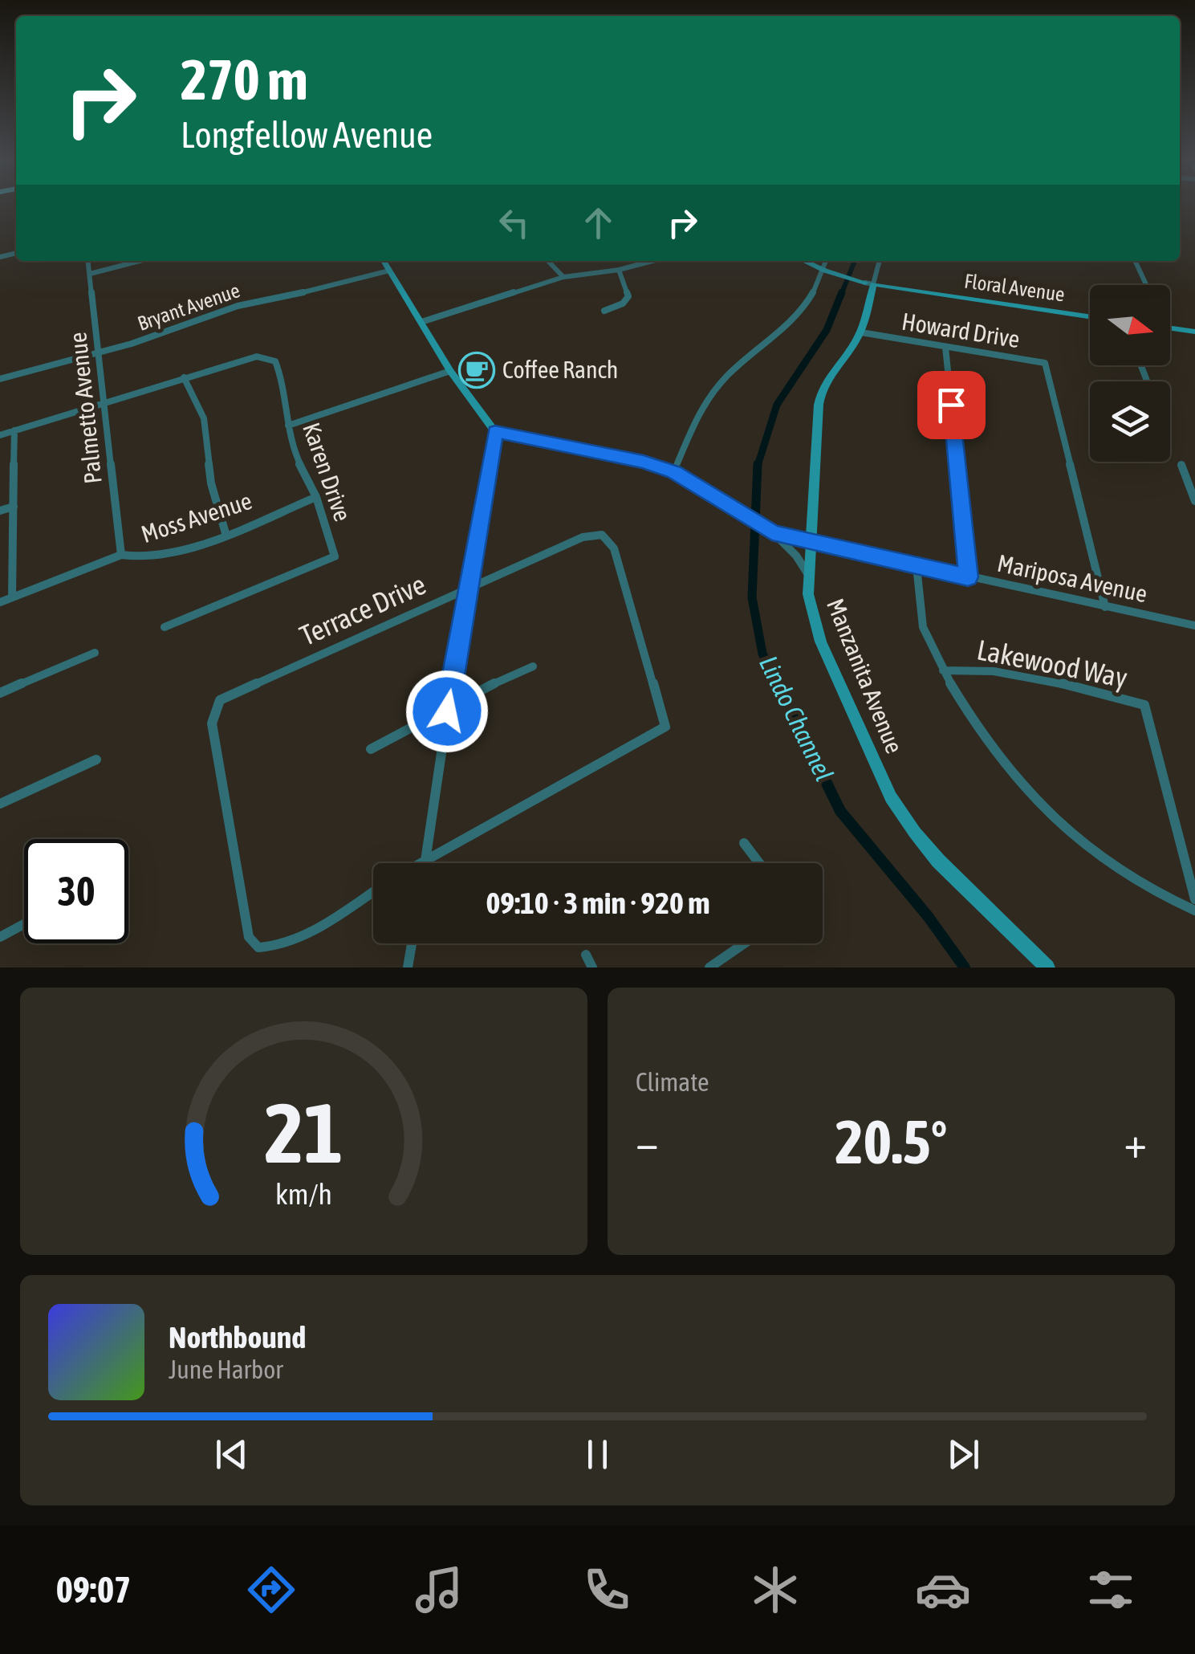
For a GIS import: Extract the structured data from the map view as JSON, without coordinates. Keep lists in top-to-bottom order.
{
  "streets": {
    "street": [
      "Floral Avenue",
      "Bryant Avenue",
      "Howard Drive",
      "Palmetto Avenue",
      "Karen Drive",
      "Moss Avenue",
      "Mariposa Avenue",
      "Terrace Drive",
      "Lakewood Way",
      "Manzanita Avenue"
    ]
  },
  "crossings": [
    ["Floral Avenue", "Manzanita Avenue"],
    ["Bryant Avenue", "Palmetto Avenue"],
    ["Howard Drive", "Mariposa Avenue"],
    ["Howard Drive", "Manzanita Avenue"],
    ["Palmetto Avenue", "Karen Drive"],
    ["Palmetto Avenue", "Moss Avenue"],
    ["Karen Drive", "Moss Avenue"],
    ["Mariposa Avenue", "Manzanita Avenue"]
  ],
  "water": ["Lindo Channel"],
  "places": {
    "cafe": ["Coffee Ranch"]
  },
  "north": "right",
  "page": {
    "turn": ["270 m", "Longfellow Avenue"],
    "limit": "30",
    "trip": "09:10 · 3 min · 920 m",
    "tile": "Climate",
    "heat": ["−", "20.5°", "+"],
    "song": ["Northbound", "June Harbor"],
    "tabs": "09:07",
    "gauge": ["21", "km/h"]
  }
}
